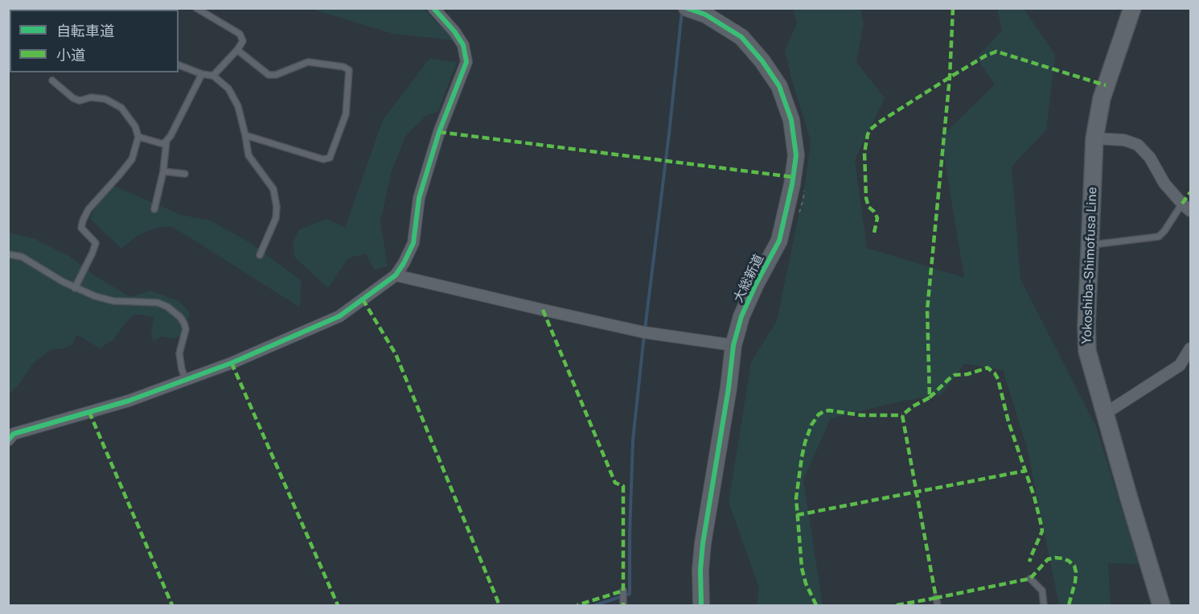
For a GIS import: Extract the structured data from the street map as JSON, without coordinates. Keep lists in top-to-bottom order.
{
  "streets": {
    "main road": ["Yokoshiba-Shimofusa Line"],
    "street": ["大総新道"]
  },
  "legend": ["自転車道", "小道"]
}
